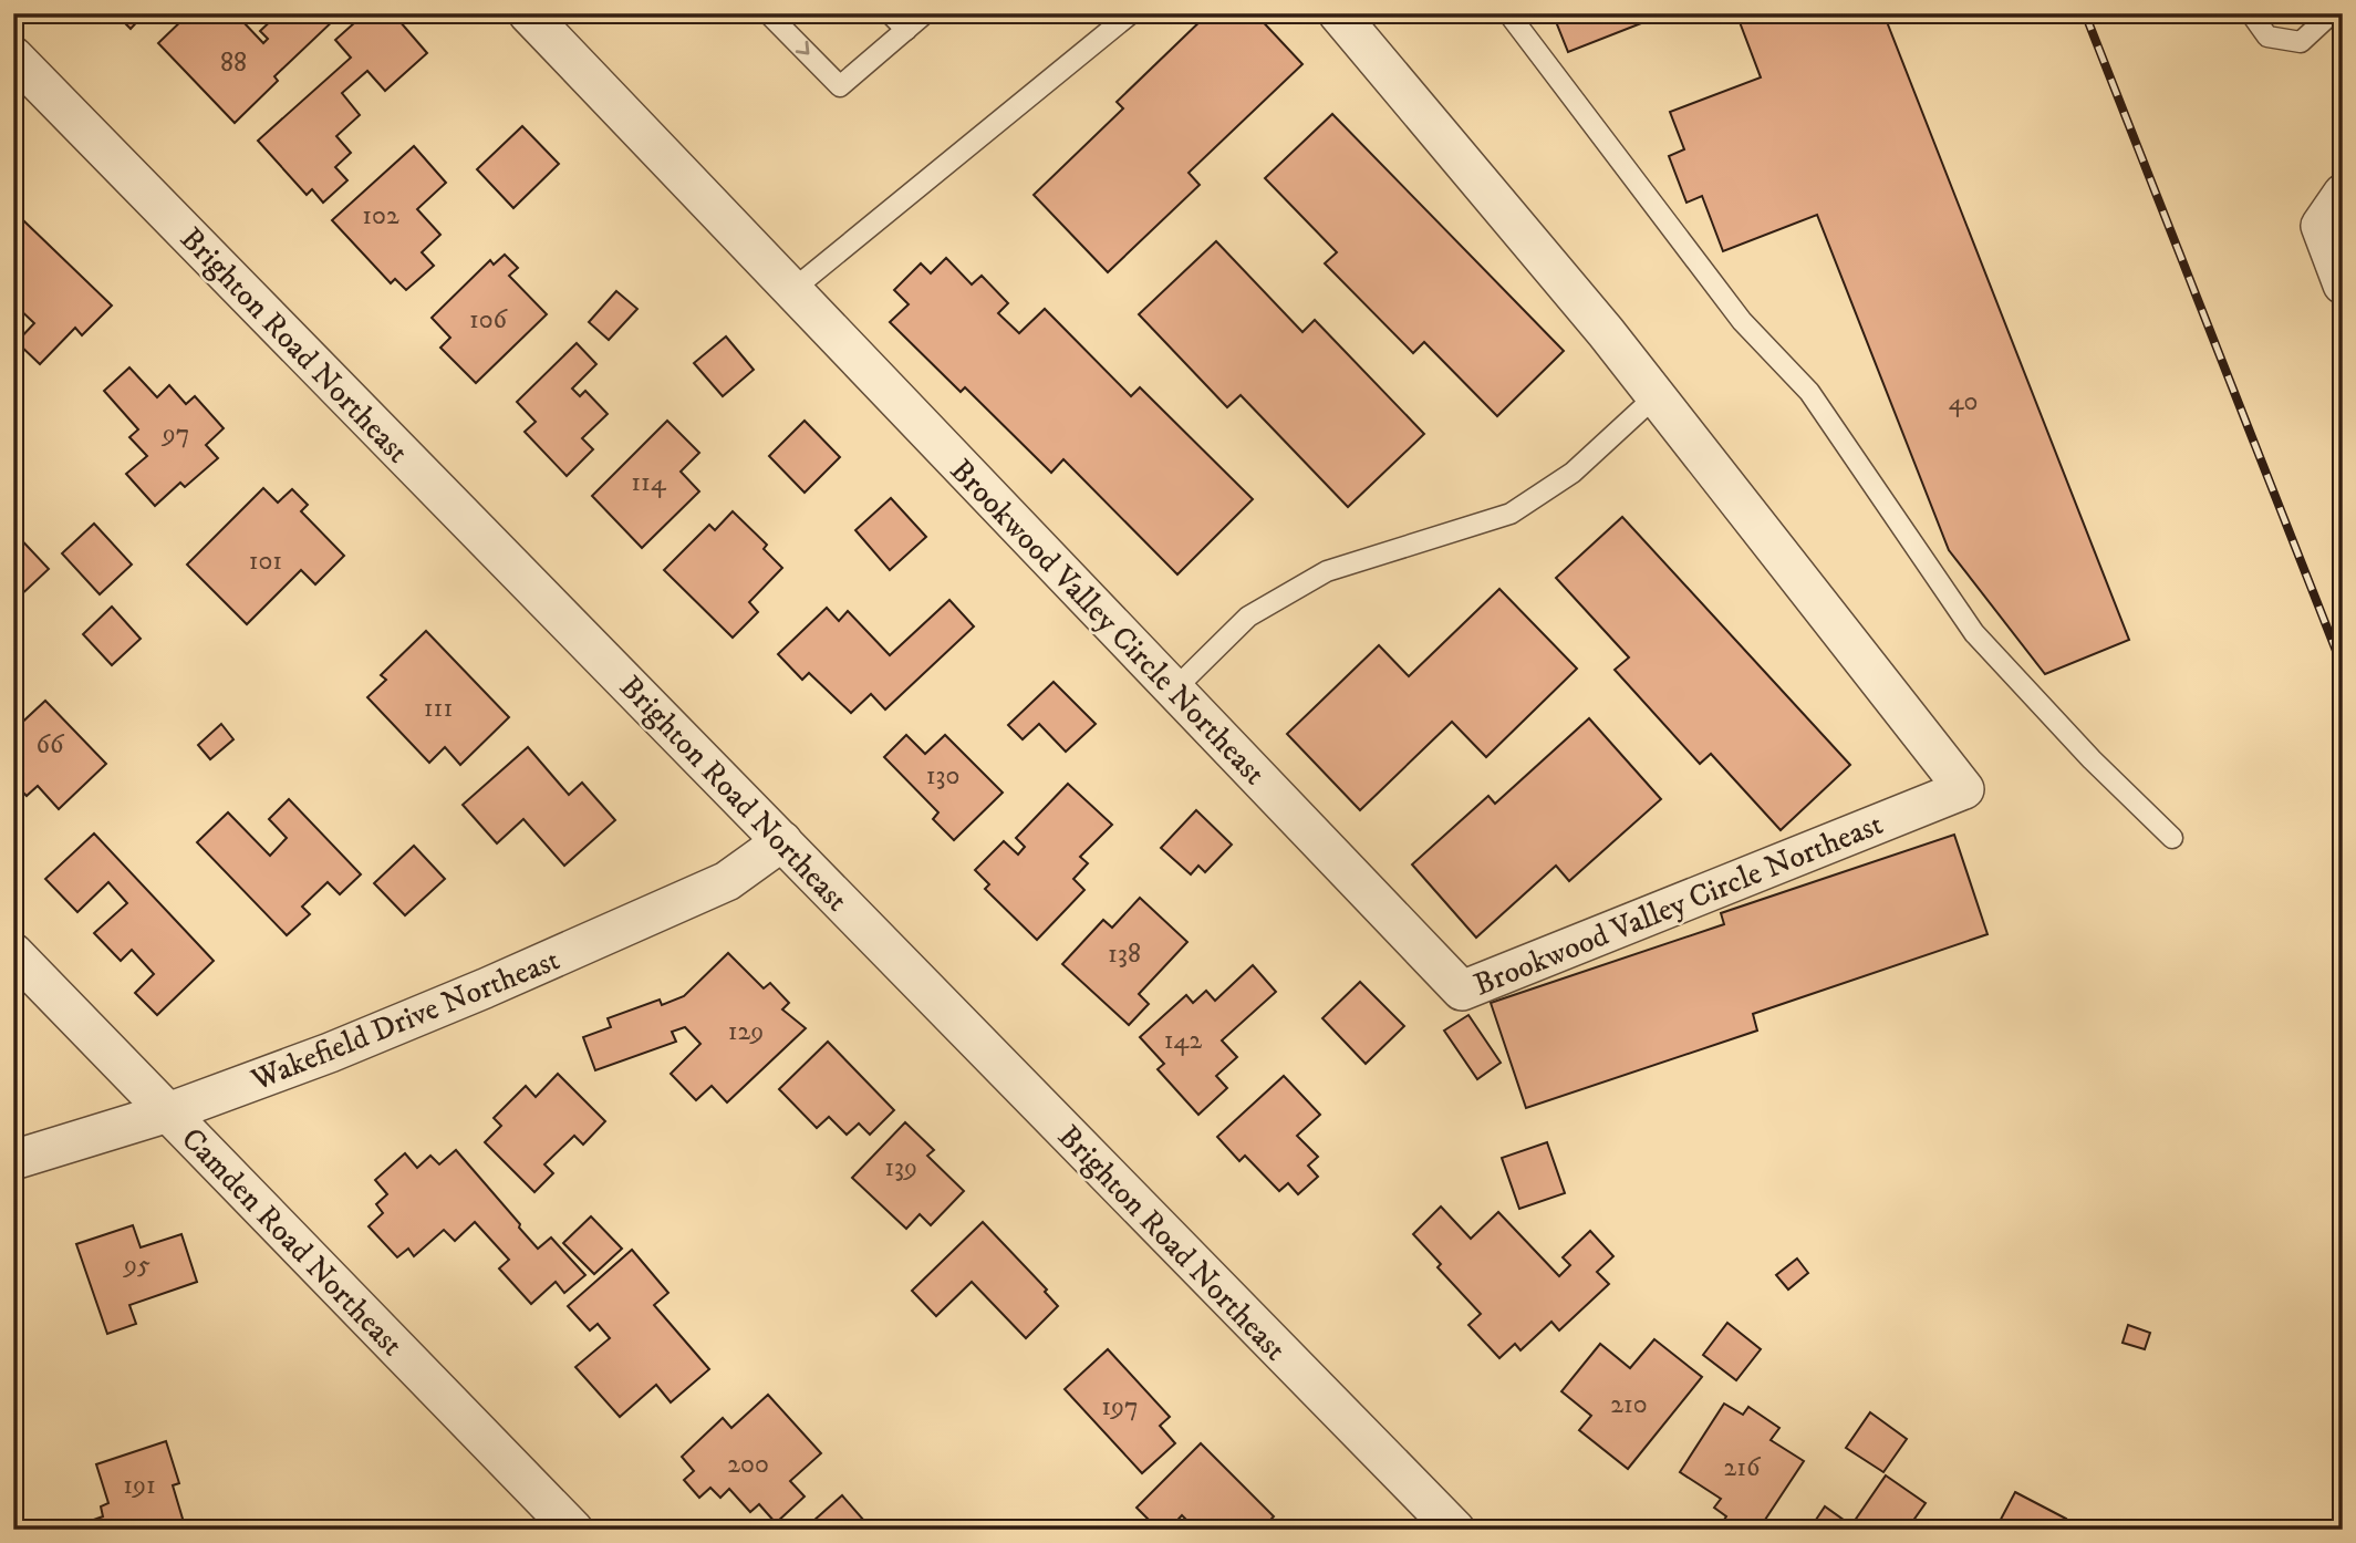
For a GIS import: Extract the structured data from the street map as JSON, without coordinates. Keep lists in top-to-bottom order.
{
  "streets": {
    "street": [
      "Brighton Road Northeast",
      "Brookwood Valley Circle Northeast",
      "Wakefield Drive Northeast",
      "Camden Road Northeast"
    ]
  },
  "crossings": [
    ["Brighton Road Northeast", "Wakefield Drive Northeast"],
    ["Wakefield Drive Northeast", "Camden Road Northeast"]
  ],
  "house_numbers": [
    "88",
    "102",
    "106",
    "40",
    "97",
    "114",
    "101",
    "111",
    "66",
    "130",
    "138",
    "129",
    "142",
    "139",
    "95",
    "210",
    "197",
    "200",
    "216",
    "191"
  ]
}
